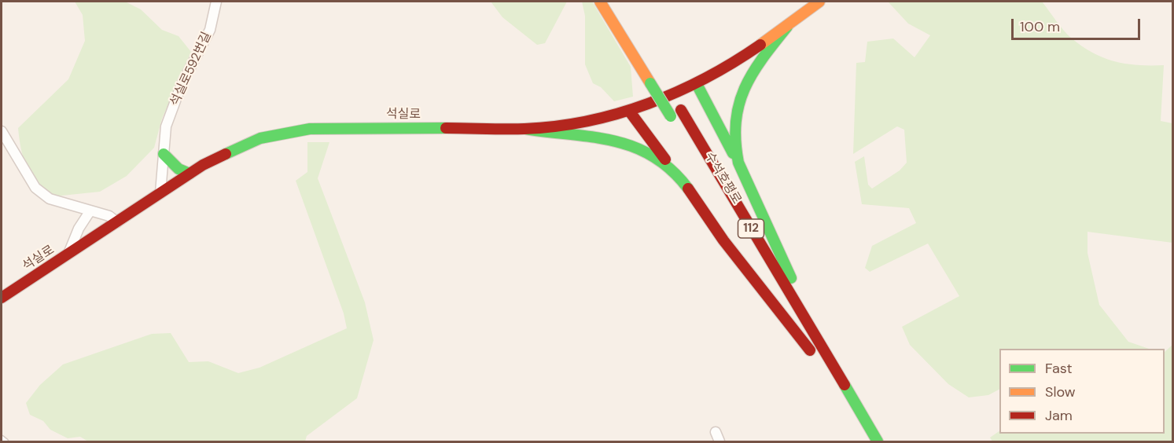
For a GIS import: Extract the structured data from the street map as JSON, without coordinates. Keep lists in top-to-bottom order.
{
  "streets": {
    "main road": ["석실로", "수석호평로", "112"],
    "street": ["석실로592번길"]
  },
  "crossings": [
    ["석실로592번길", "석실로"]
  ],
  "legend": ["Fast", "Slow", "Jam"],
  "scale_bar": "100 m"
}
